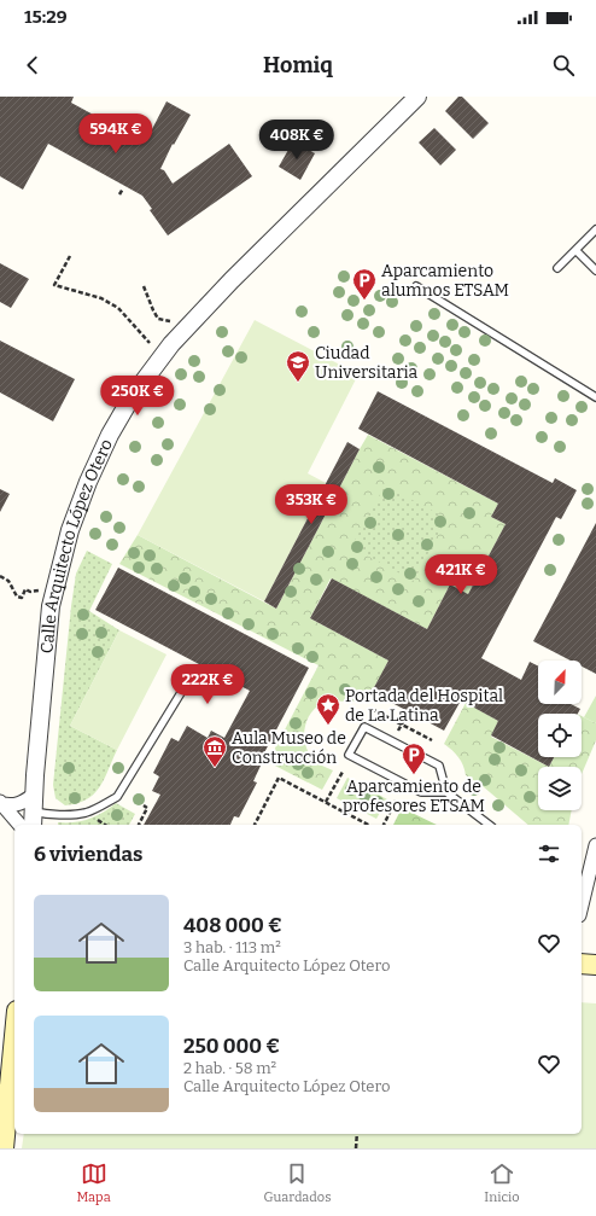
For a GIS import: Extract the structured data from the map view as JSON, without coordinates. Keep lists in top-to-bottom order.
{
  "streets": {
    "street": ["Calle Arquitecto López Otero"]
  },
  "places": {
    "parking": ["Aparcamiento alumnos ETSAM", "Aparcamiento de profesores ETSAM"],
    "school or university": ["Ciudad Universitaria"],
    "place": ["Portada del Hospital de La Latina"],
    "museum": ["Aula Museo de Construcción"]
  },
  "north": "top right",
  "page": {
    "status": "15:29",
    "header": "Homiq",
    "price": [
      "594K €",
      "408K €",
      "250K €",
      "353K €",
      "421K €",
      "222K €"
    ],
    "heading": "6 viviendas",
    "list": [
      {
        "name": "408 000 €",
        "note": "3 hab. · 113 m² · Calle Arquitecto López Otero"
      },
      {
        "name": "250 000 €",
        "note": "2 hab. · 58 m² · Calle Arquitecto López Otero"
      }
    ],
    "tabs": ["Mapa", "Guardados", "Inicio"]
  }
}
